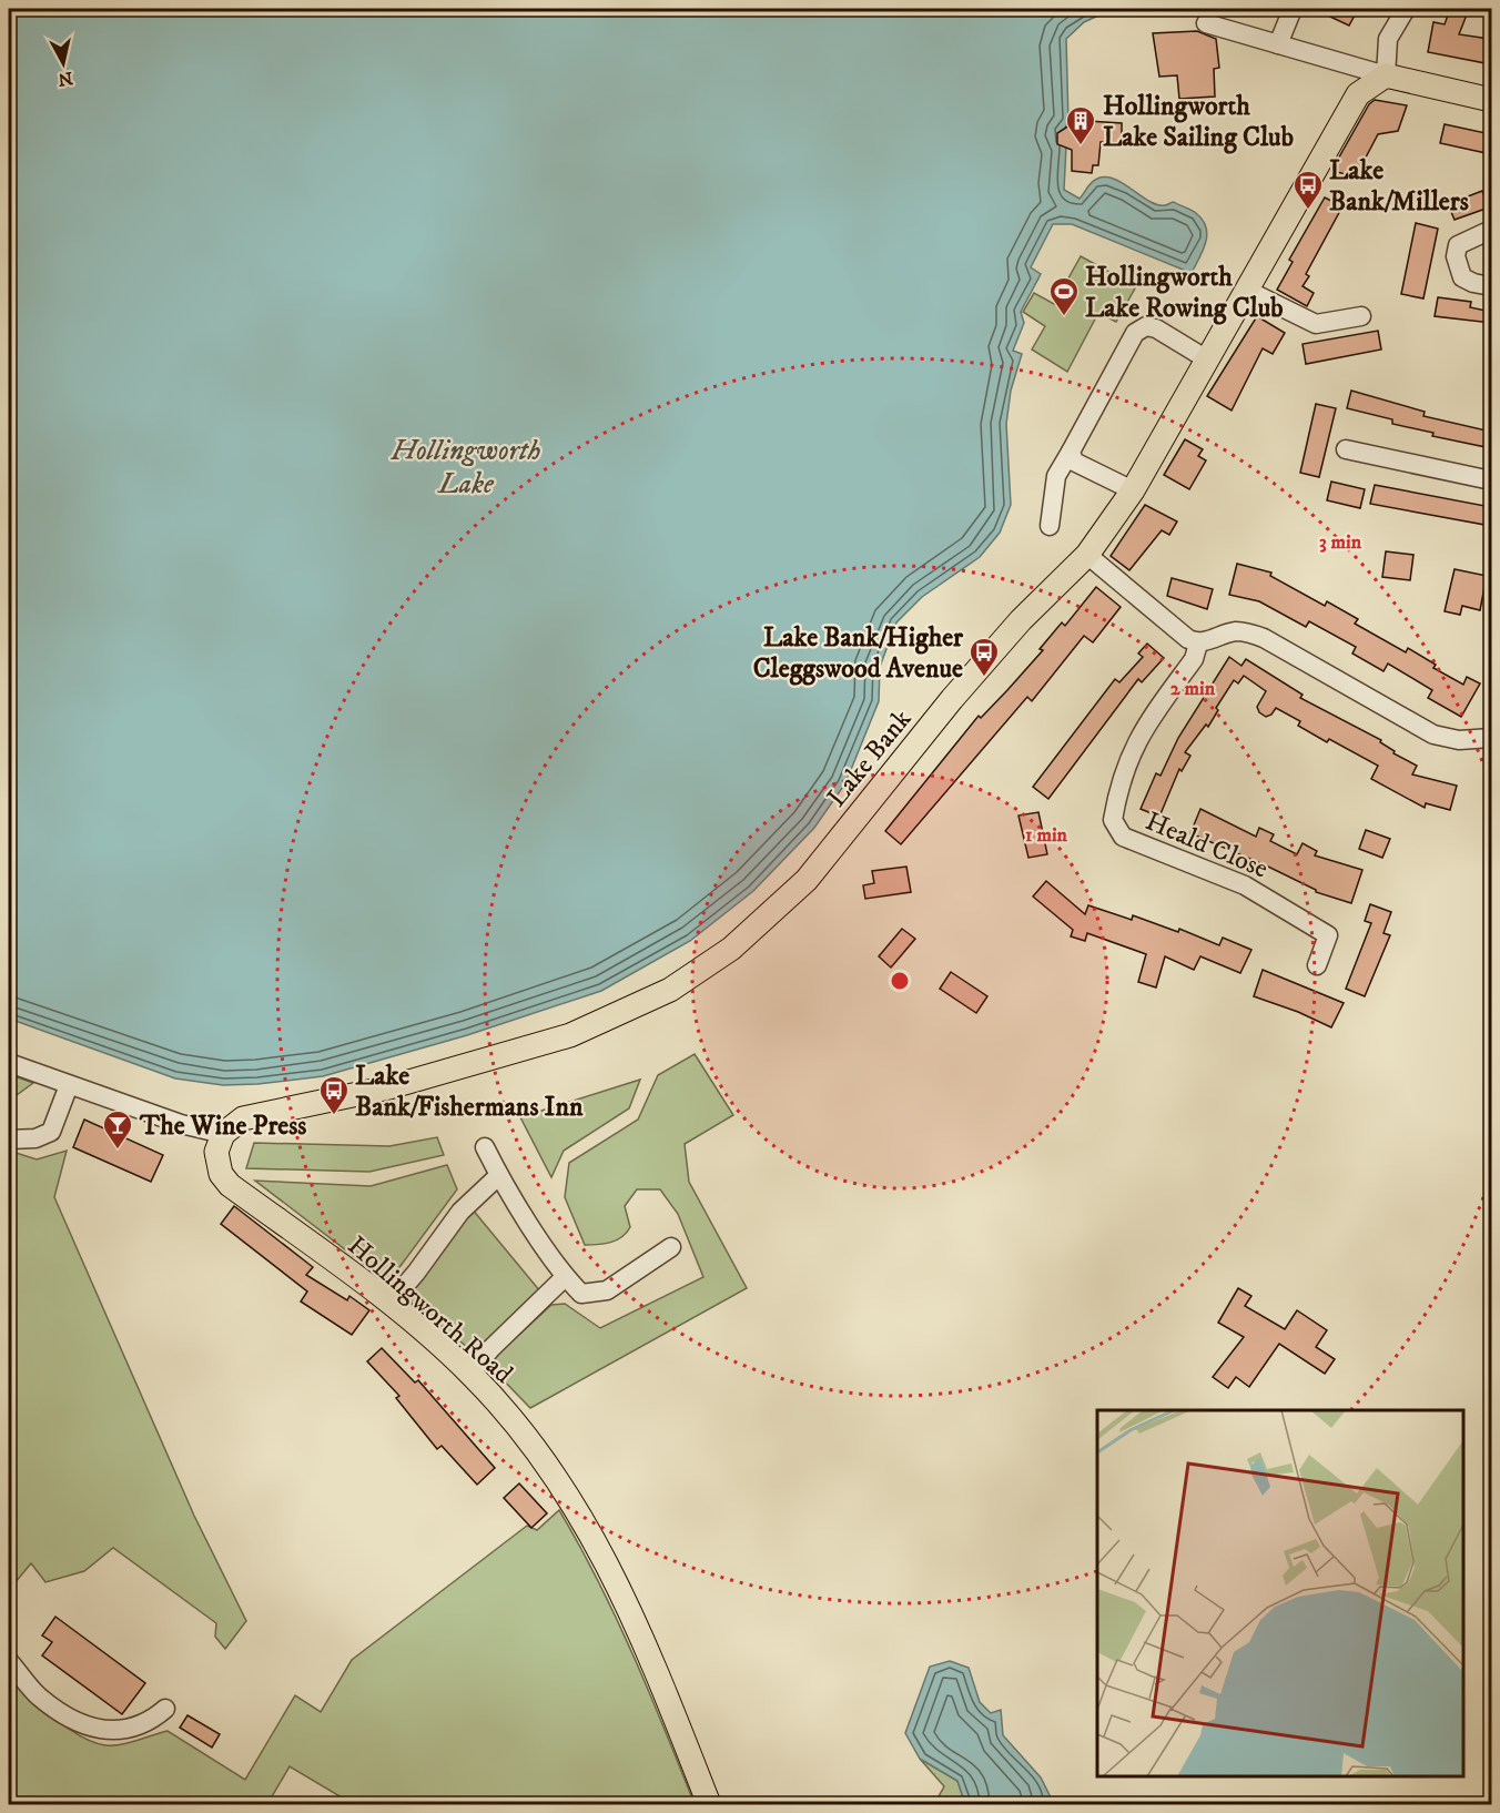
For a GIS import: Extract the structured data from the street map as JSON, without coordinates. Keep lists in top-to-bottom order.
{
  "streets": {
    "main road": ["Lake Bank", "Hollingworth Road"],
    "street": ["Heald Close"]
  },
  "crossings": [
    ["Lake Bank", "Hollingworth Road"]
  ],
  "water": ["Hollingworth Lake"],
  "places": {
    "building": ["Hollingworth Lake Sailing Club"],
    "bus stop": ["Lake Bank/Millers", "Lake Bank/Higher Cleggswood Avenue", "Lake Bank/Fishermans Inn"],
    "sports": ["Hollingworth Lake Rowing Club"],
    "bar": ["The Wine Press"]
  },
  "north": "bottom",
  "rings": ["3 min", "2 min", "1 min"]
}
